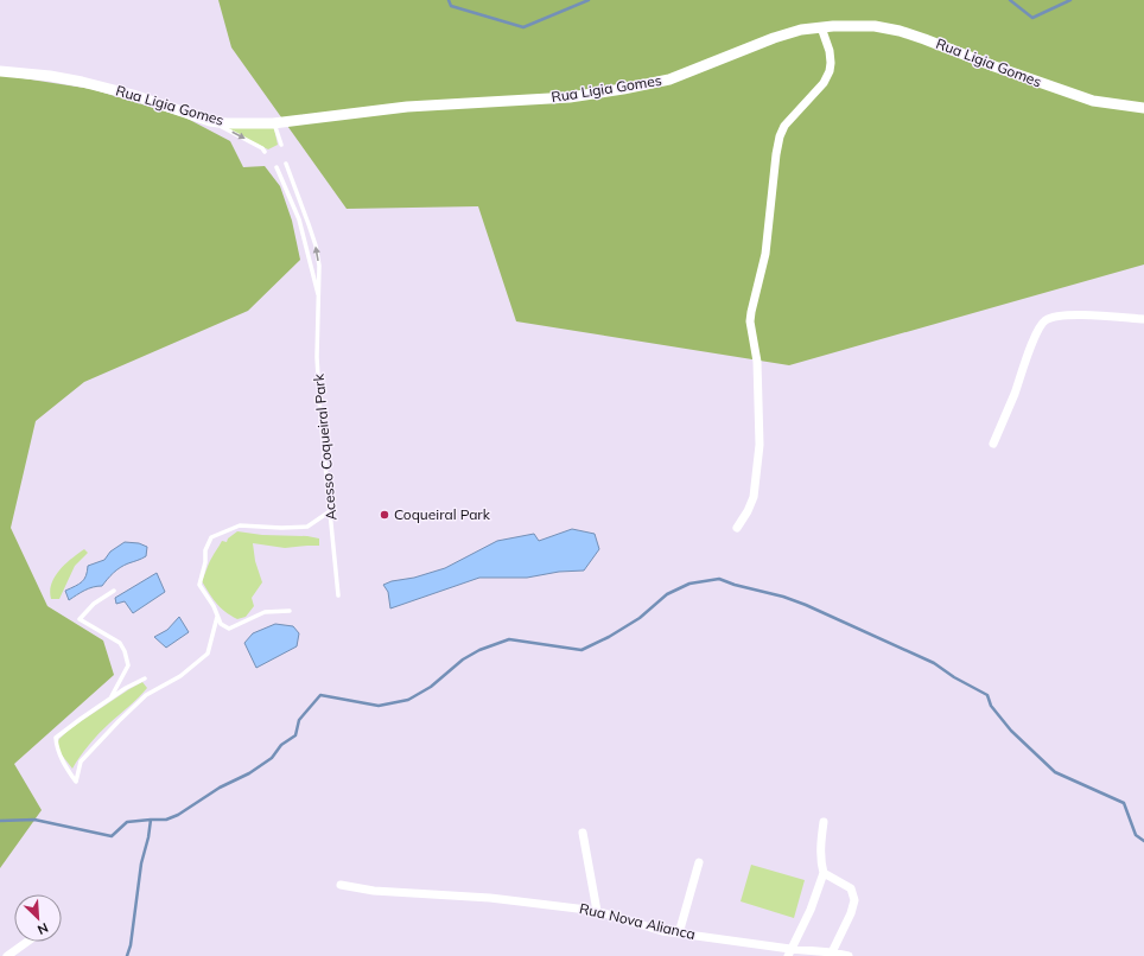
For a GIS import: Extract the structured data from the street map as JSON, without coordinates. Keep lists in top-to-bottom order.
{
  "streets": {
    "street": ["Rua Ligia Gomes", "Rua Nova Alianca"],
    "lane": ["Acesso Coqueiral Park"]
  },
  "places": ["Coqueiral Park"],
  "north": "bottom right"
}
